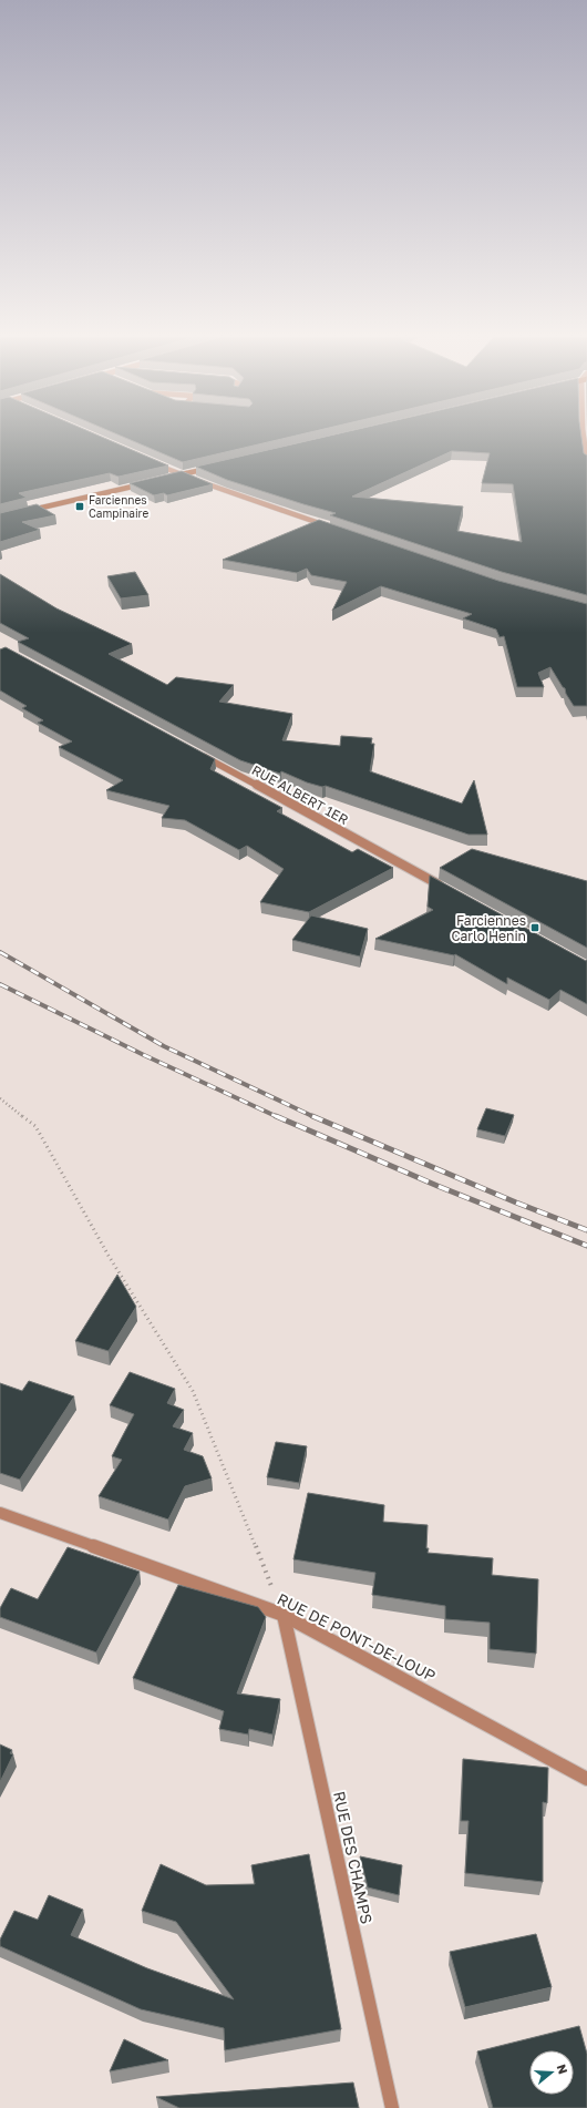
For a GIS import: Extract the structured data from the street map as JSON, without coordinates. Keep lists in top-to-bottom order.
{
  "streets": {
    "street": ["RUE ALBERT 1ER", "RUE DE PONT-DE-LOUP", "RUE DES CHAMPS"]
  },
  "crossings": [
    ["RUE DE PONT-DE-LOUP", "RUE DES CHAMPS"]
  ],
  "places": {
    "transit": ["Farciennes Campinaire", "Farciennes Carlo Henin"]
  },
  "north": "right"
}
